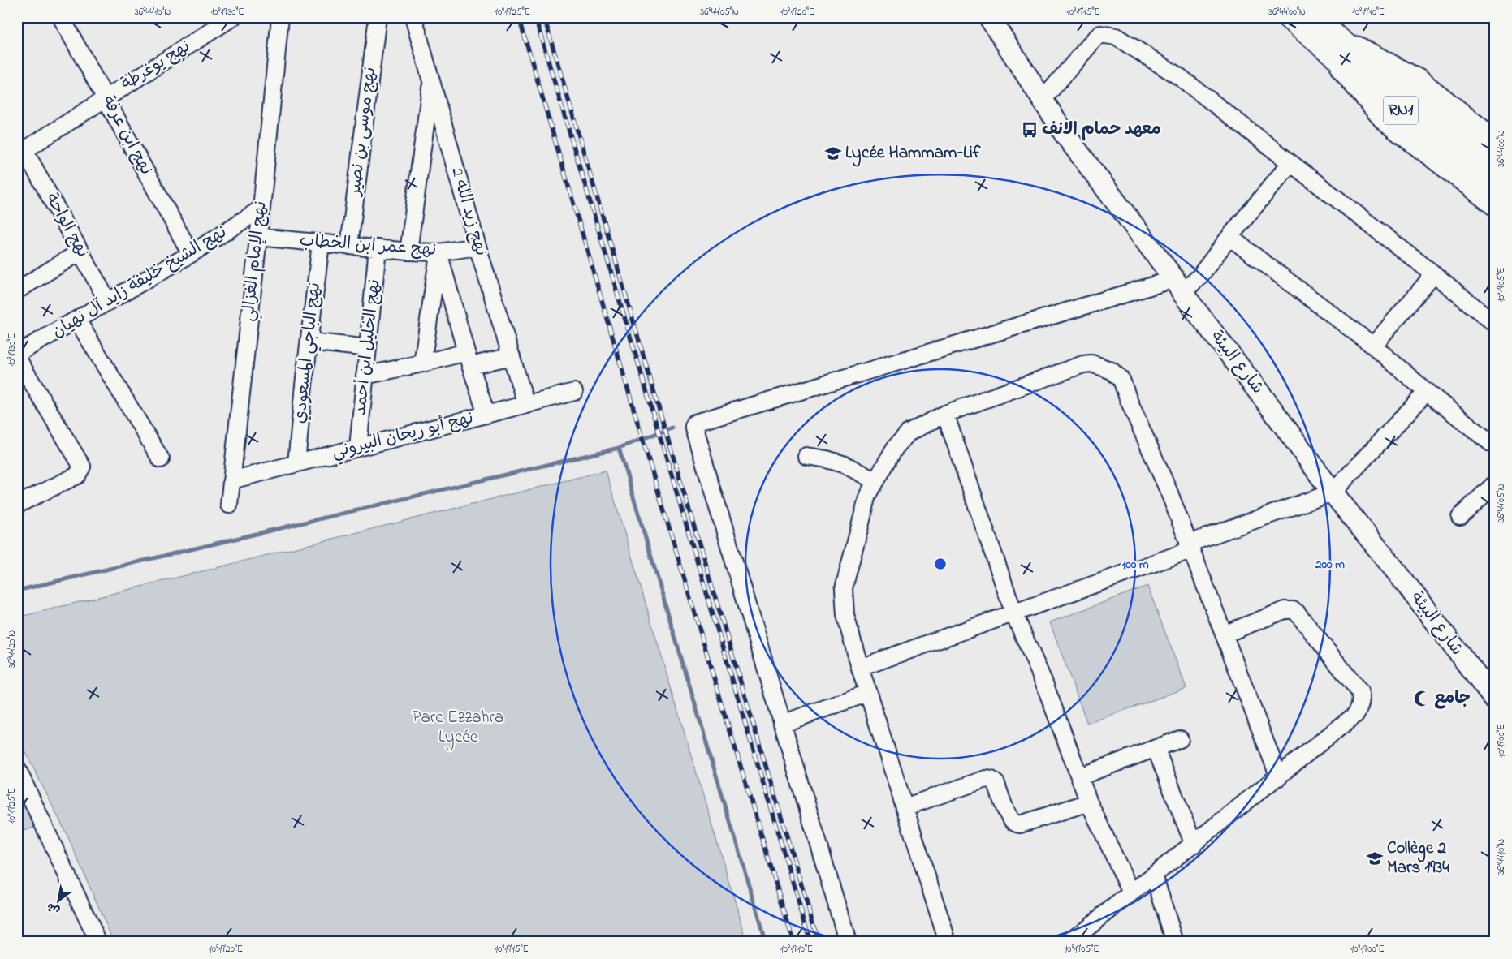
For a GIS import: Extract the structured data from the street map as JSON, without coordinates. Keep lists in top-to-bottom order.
{
  "streets": {
    "highway": ["RN1"],
    "main road": ["شارع البيئة"],
    "street": [
      "نهج يوغرطة",
      "نهج موسى بن نصير",
      "نهج ابن عرفة",
      "نهج زيد الله 2",
      "نهج الواحة",
      "نهج عمر ابن الخطاب",
      "نهج الإمام الغزالي",
      "نهج الشيخ خليفة زايد آل نهيان",
      "نهج الخليل ابن أحمد",
      "نهج الباجي المسعودي",
      "نهج أبو ريحان البيروني"
    ]
  },
  "crossings": [
    ["نهج يوغرطة", "نهج ابن عرفة"],
    ["نهج يوغرطة", "نهج الواحة"],
    ["نهج موسى بن نصير", "نهج عمر ابن الخطاب"],
    ["نهج ابن عرفة", "نهج الشيخ خليفة زايد آل نهيان"],
    ["نهج زيد الله 2", "نهج عمر ابن الخطاب"],
    ["نهج زيد الله 2", "نهج أبو ريحان البيروني"],
    ["نهج الواحة", "نهج الشيخ خليفة زايد آل نهيان"],
    ["نهج عمر ابن الخطاب", "نهج الإمام الغزالي"],
    ["نهج عمر ابن الخطاب", "نهج الخليل ابن أحمد"],
    ["نهج عمر ابن الخطاب", "نهج الباجي المسعودي"],
    ["نهج الإمام الغزالي", "نهج الشيخ خليفة زايد آل نهيان"],
    ["نهج الإمام الغزالي", "نهج أبو ريحان البيروني"],
    ["نهج الخليل ابن أحمد", "نهج أبو ريحان البيروني"],
    ["نهج الباجي المسعودي", "نهج أبو ريحان البيروني"]
  ],
  "parks": ["Parc Ezzahra Lycée"],
  "places": {
    "bus stop": ["معهد حمام الانف"],
    "school or university": ["Lycée Hammam-Lif", "Collège 2 Mars 1934"],
    "mosque": ["جامع"]
  },
  "north": "bottom left",
  "coordinates": [
    "36°44'10\"N",
    "10°19'30\"E",
    "10°19'25\"E",
    "36°44'05\"N",
    "10°19'20\"E",
    "10°19'15\"E",
    "36°44'00\"N",
    "10°19'10\"E",
    "10°19'05\"E",
    "36°44'20\"N",
    "10°19'00\"E"
  ],
  "rings": ["100 m", "200 m"]
}
